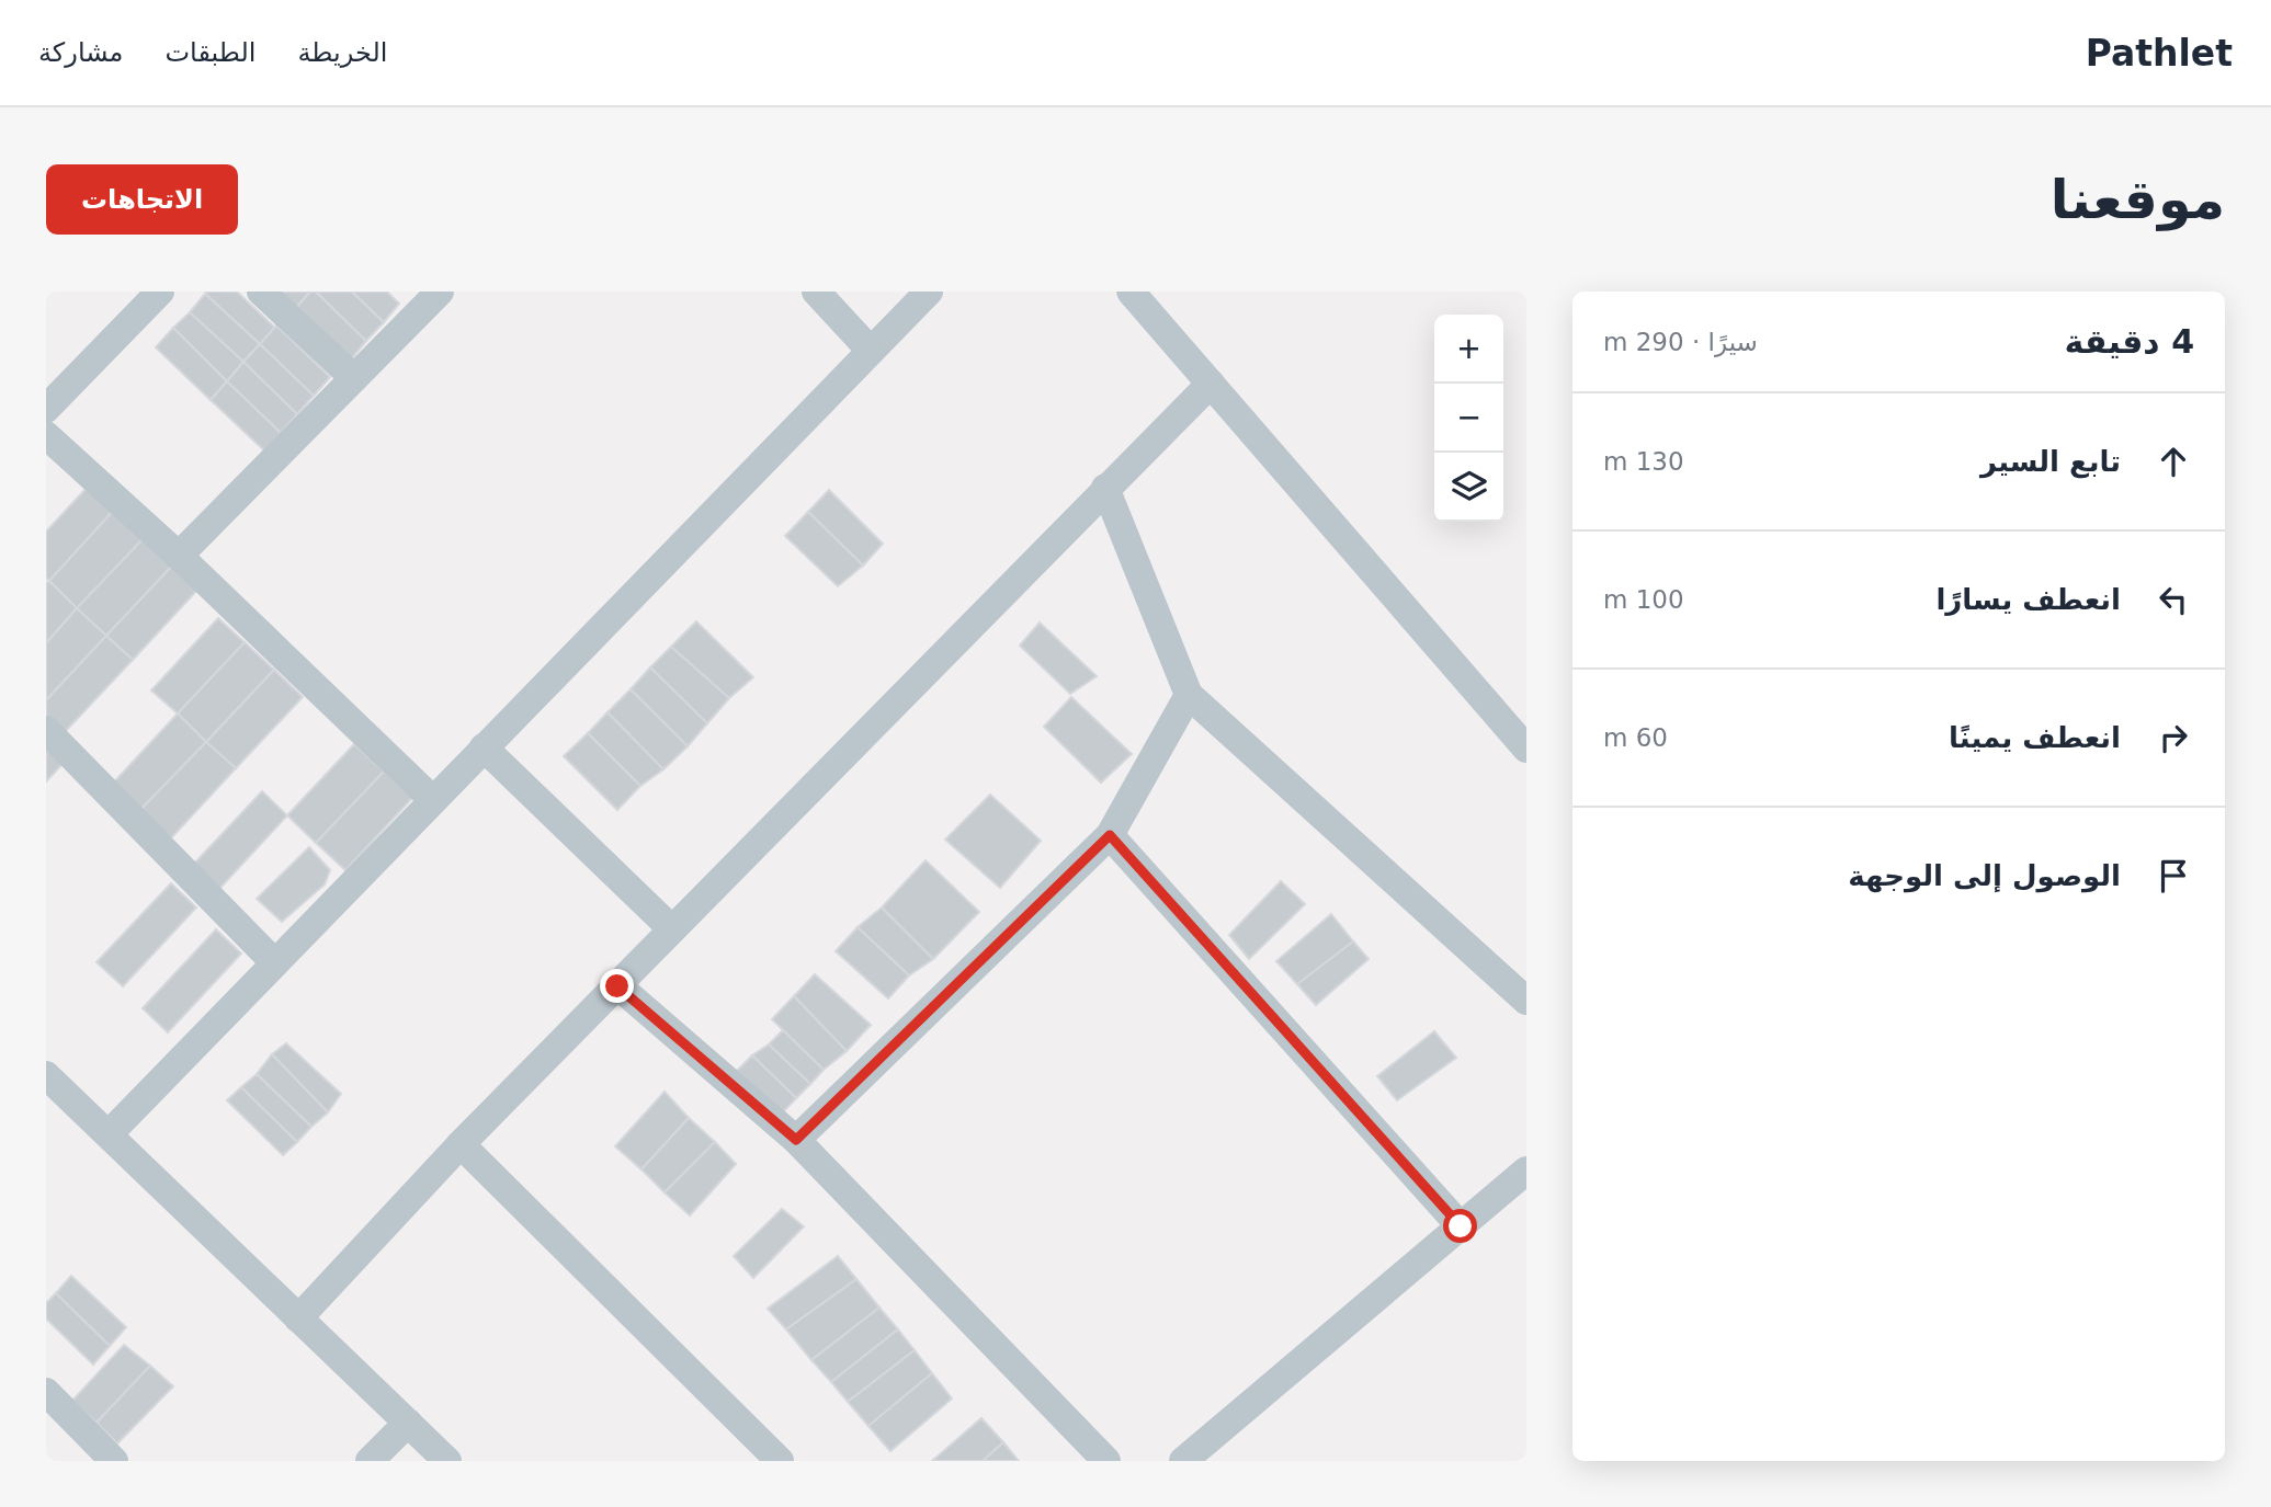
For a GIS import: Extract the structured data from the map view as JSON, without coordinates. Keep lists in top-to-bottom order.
{
  "page": {
    "header": "Pathlet",
    "nav": ["الخريطة", "الطبقات", "مشاركة"],
    "buttons": "الاتجاهات",
    "title": "موقعنا",
    "heading": ["4 دقيقة", "سيرًا · 290 m"],
    "map_buttons": ["+", "−"],
    "list": [
      ["تابع السير", "130 m"],
      ["انعطف يسارًا", "100 m"],
      ["انعطف يمينًا", "60 m"],
      "الوصول إلى الوجهة"
    ]
  }
}
